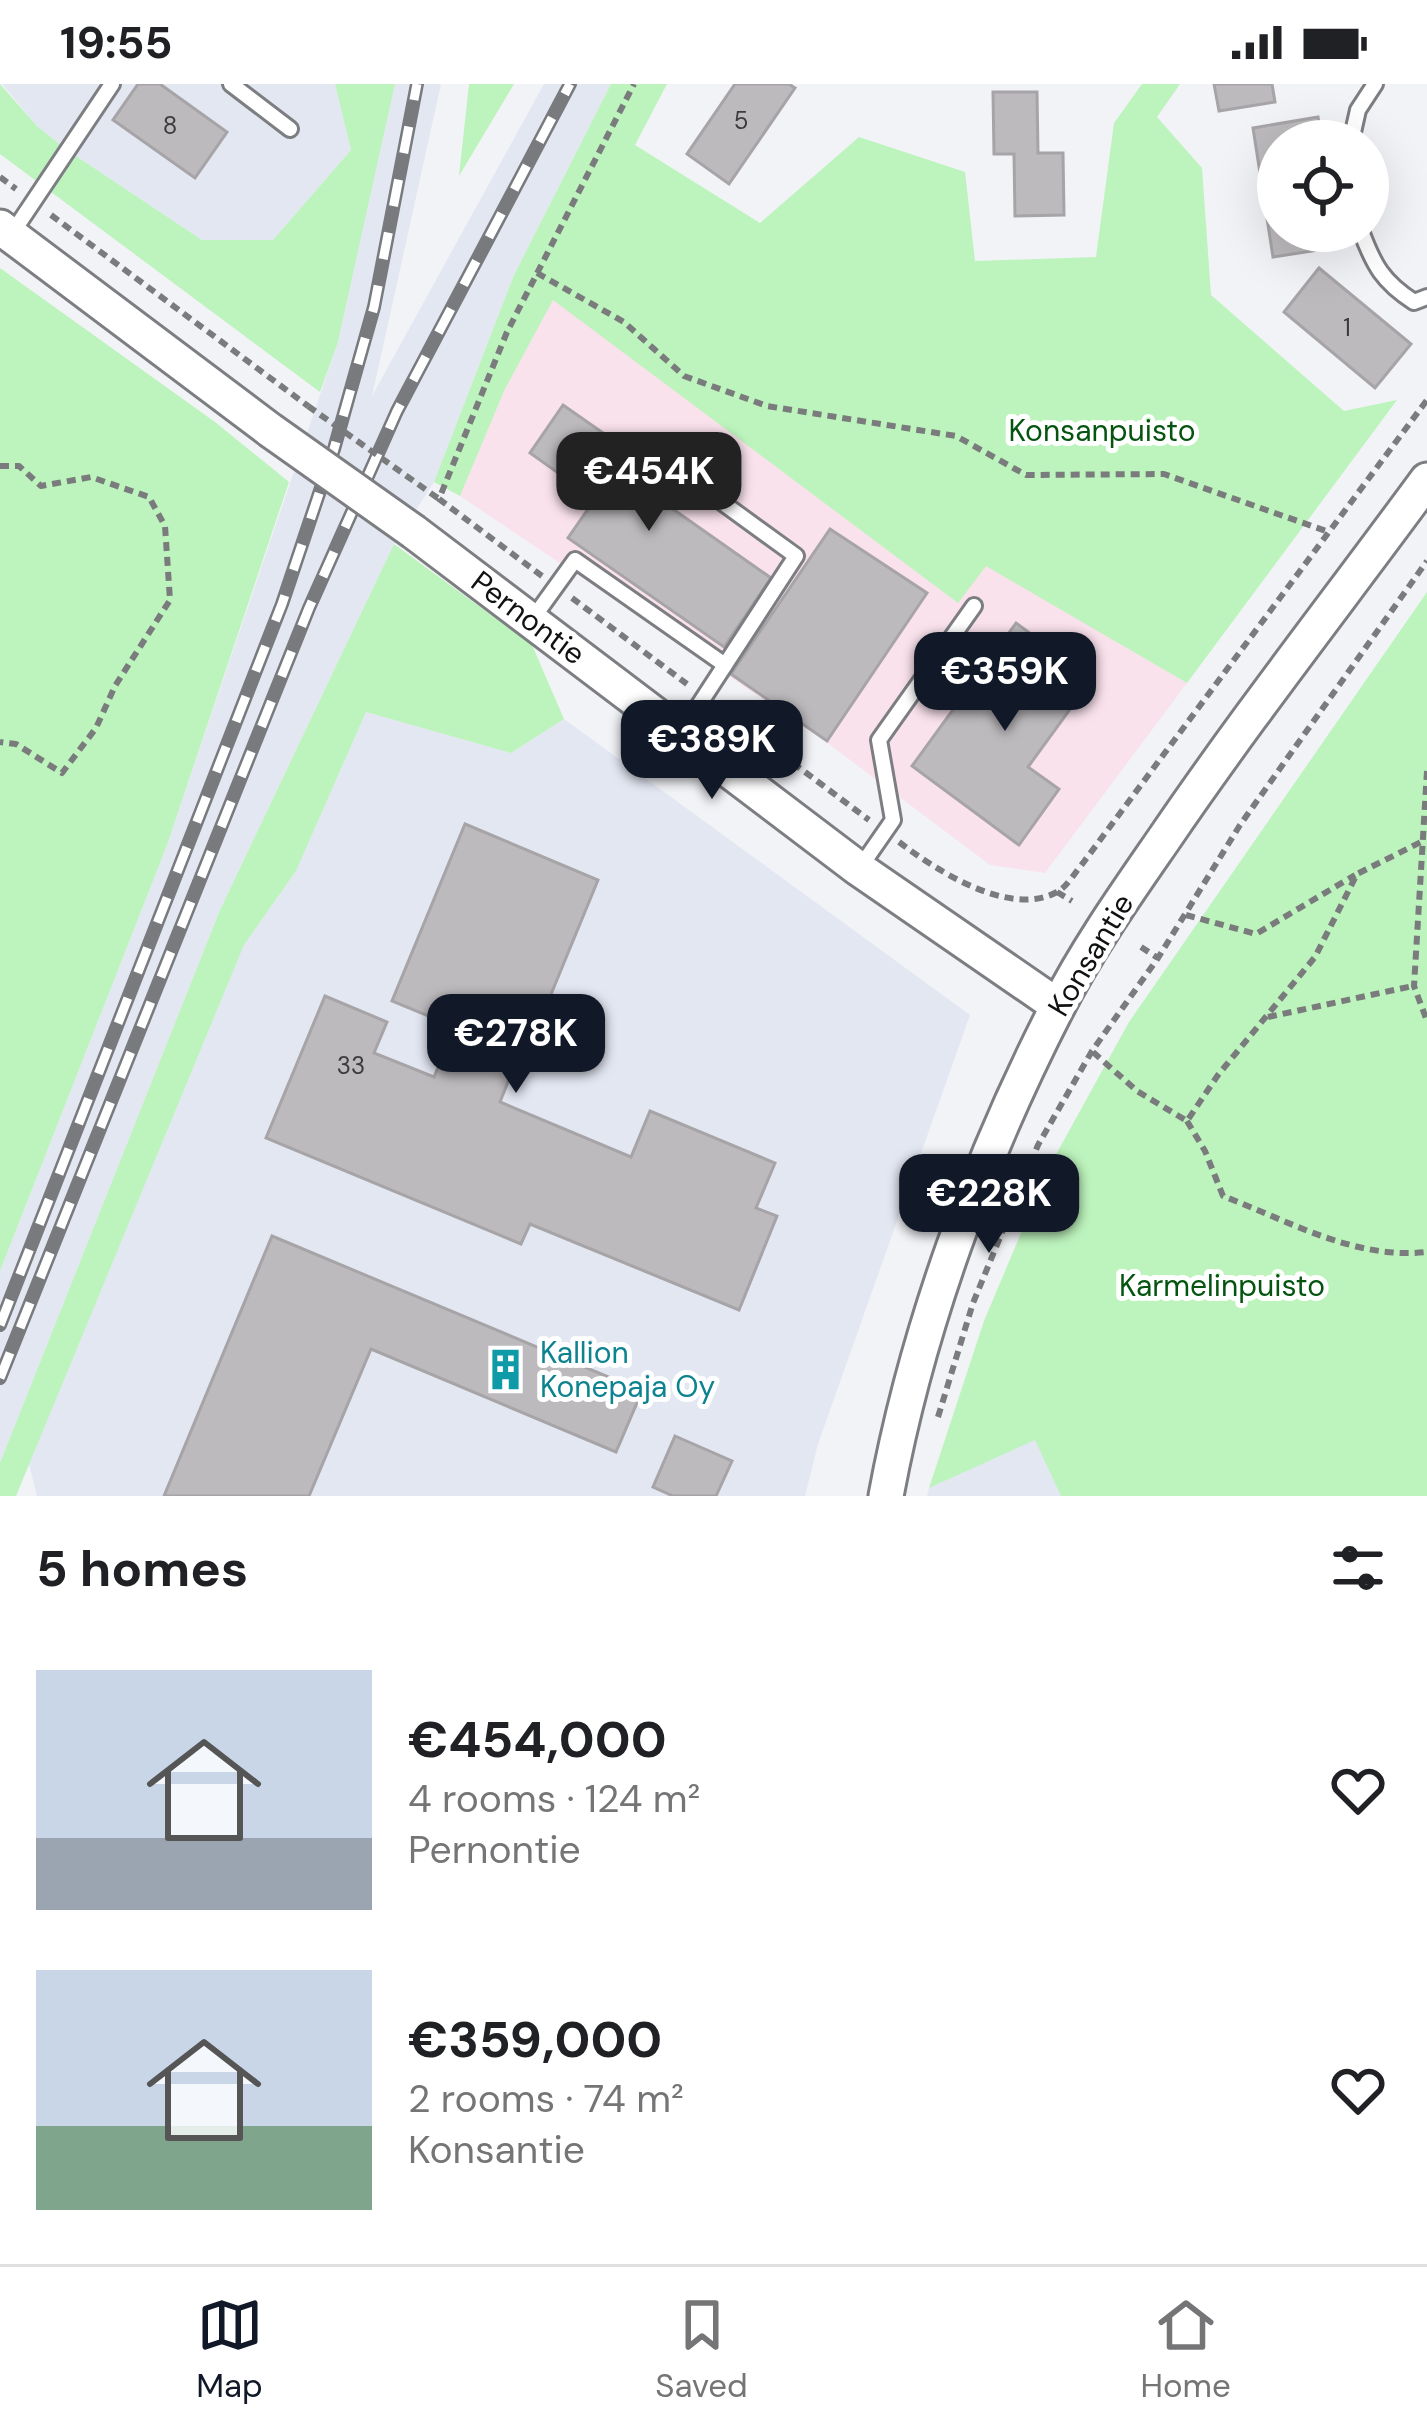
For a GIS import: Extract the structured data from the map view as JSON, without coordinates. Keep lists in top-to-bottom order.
{
  "streets": {
    "street": ["Pernontie", "Konsantie"]
  },
  "crossings": [
    ["Pernontie", "Konsantie"]
  ],
  "parks": ["Konsanpuisto", "Karmelinpuisto"],
  "places": {
    "building": ["Kallion Konepaja Oy"]
  },
  "house_numbers": [
    "5",
    "8",
    "1",
    "33"
  ],
  "page": {
    "status": "19:55",
    "price": [
      "€454K",
      "€359K",
      "€389K",
      "€278K",
      "€228K"
    ],
    "heading": "5 homes",
    "list": [
      {
        "name": "€454,000",
        "note": "4 rooms · 124 m² · Pernontie"
      },
      {
        "name": "€359,000",
        "note": "2 rooms · 74 m² · Konsantie"
      }
    ],
    "tabs": ["Map", "Saved", "Home"]
  }
}
